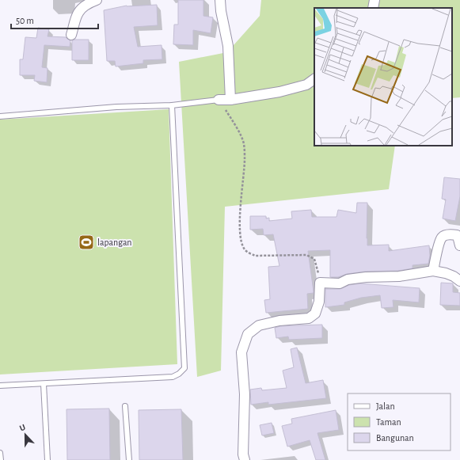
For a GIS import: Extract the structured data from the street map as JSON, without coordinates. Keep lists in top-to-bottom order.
{
  "places": {
    "sports": ["lapangan"]
  },
  "legend": ["Jalan", "Taman", "Bangunan"],
  "scale_bar": "50 m",
  "north": "top"
}
